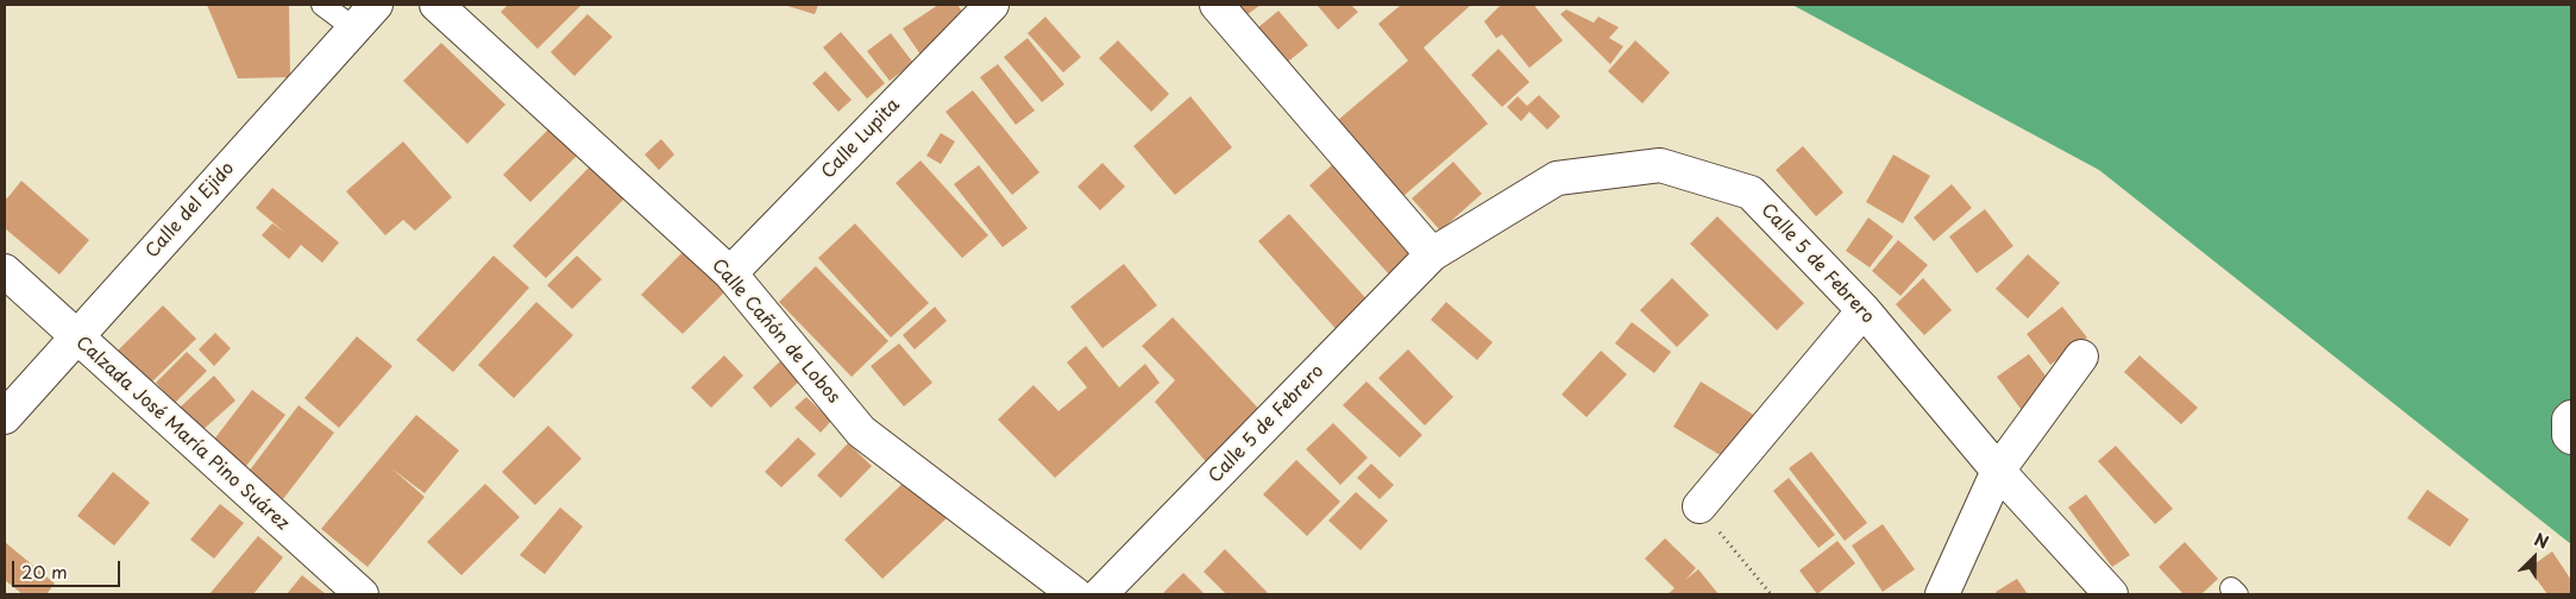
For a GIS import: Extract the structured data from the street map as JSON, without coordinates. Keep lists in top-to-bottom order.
{
  "streets": {
    "street": [
      "Calle Lupita",
      "Calle del Ejido",
      "Calle 5 de Febrero",
      "Calle Cañón de Lobos",
      "Calzada José María Pino Suárez"
    ]
  },
  "crossings": [
    ["Calle Lupita", "Calle Cañón de Lobos"],
    ["Calle del Ejido", "Calzada José María Pino Suárez"]
  ],
  "scale_bar": "20 m",
  "north": "top right"
}
